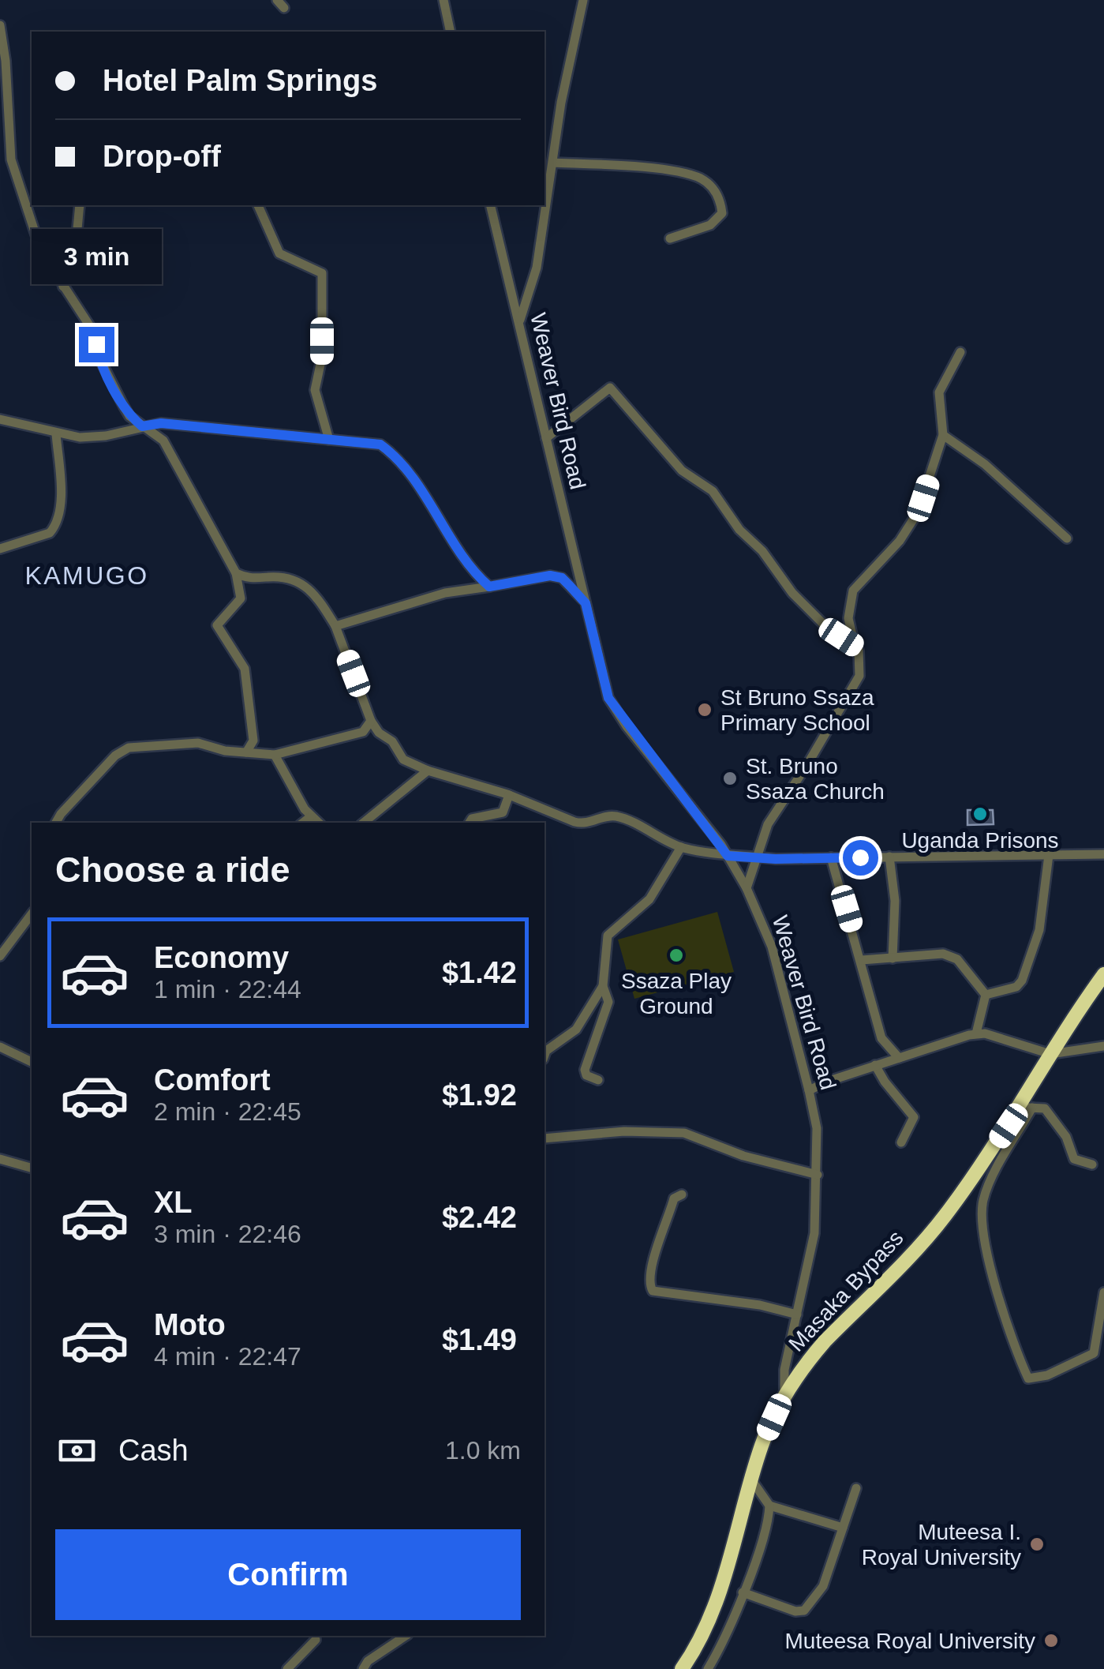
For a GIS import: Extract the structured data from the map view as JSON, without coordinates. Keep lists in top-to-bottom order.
{
  "streets": {
    "highway": ["Masaka Bypass"],
    "street": ["Weaver Bird Road"]
  },
  "crossings": [
    ["Weaver Bird Road", "Masaka Bypass"]
  ],
  "districts": ["KAMUGO"],
  "places": [
    "St Bruno Ssaza Primary School",
    "St. Bruno Ssaza Church",
    "Uganda Prisons",
    "Ssaza Play Ground",
    "Muteesa I. Royal University",
    "Muteesa Royal University"
  ],
  "page": {
    "banner": ["Hotel Palm Springs", "Drop-off"],
    "bubble": "3 min",
    "heading": "Choose a ride",
    "list": [
      {
        "name": "Economy",
        "note": "1 min · 22:44",
        "value": "$1.42"
      },
      {
        "name": "Comfort",
        "note": "2 min · 22:45",
        "value": "$1.92"
      },
      {
        "name": "XL",
        "note": "3 min · 22:46",
        "value": "$2.42"
      },
      {
        "name": "Moto",
        "note": "4 min · 22:47",
        "value": "$1.49"
      }
    ],
    "pay": ["Cash", "1.0 km"],
    "buttons": "Confirm"
  }
}
